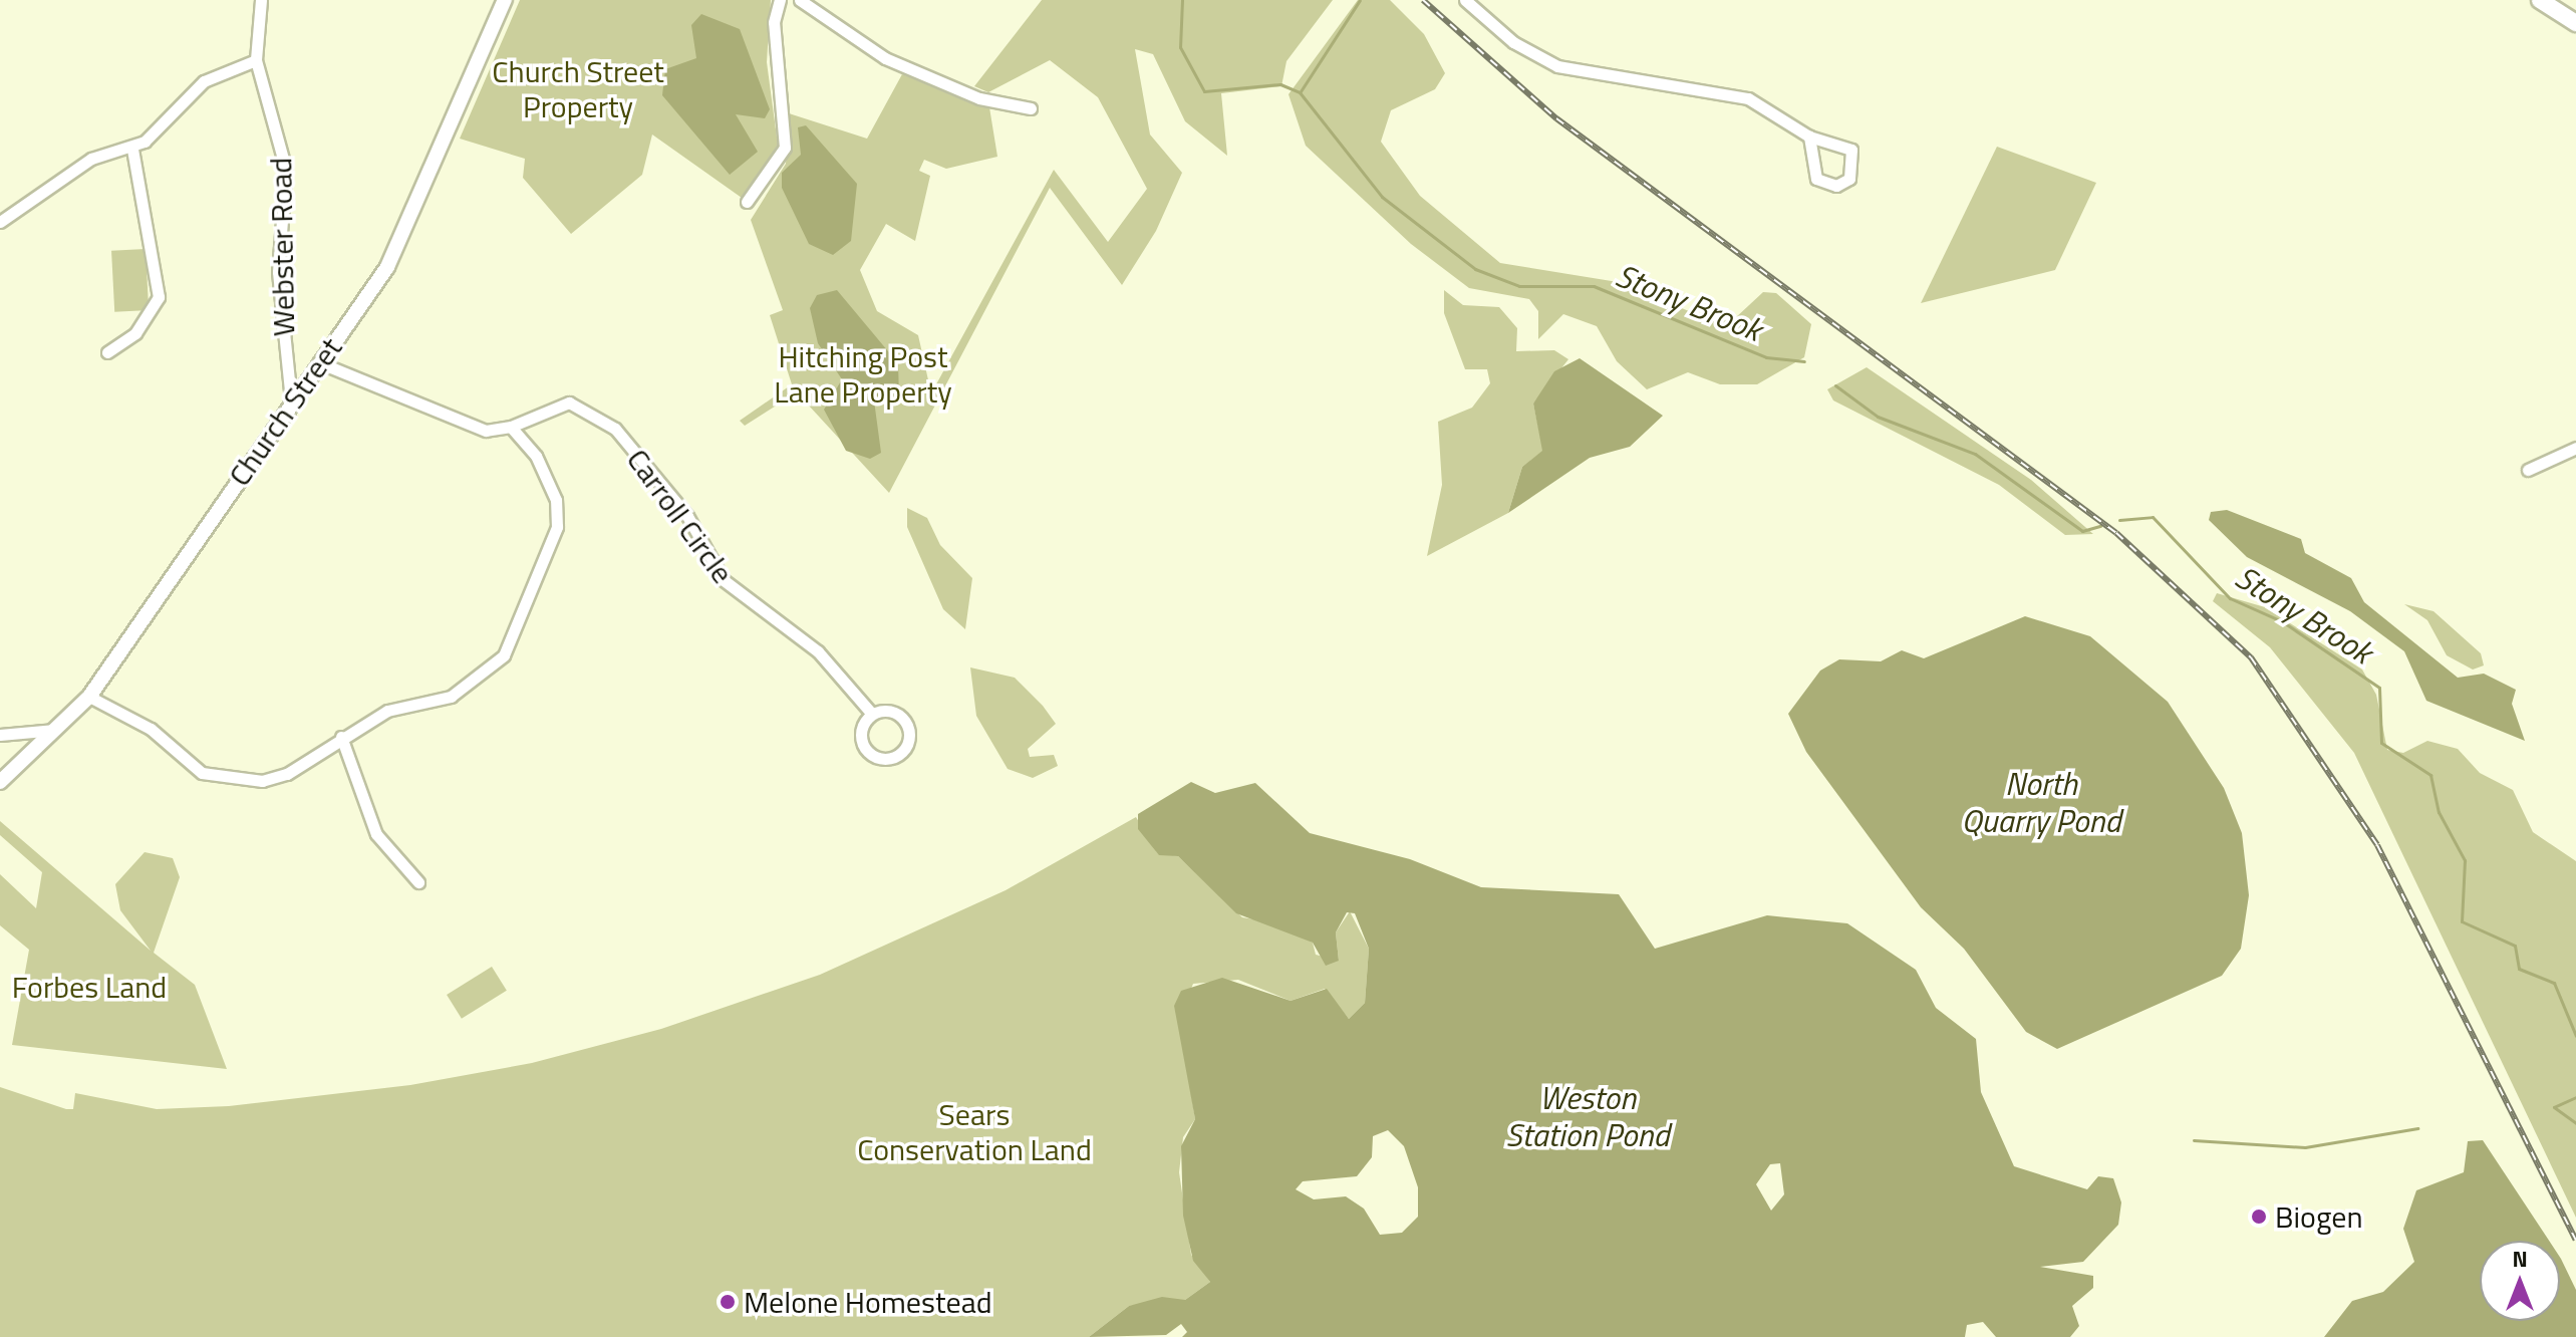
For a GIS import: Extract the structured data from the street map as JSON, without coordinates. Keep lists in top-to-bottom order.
{
  "streets": {
    "street": ["Webster Road", "Church Street", "Carroll Circle"]
  },
  "crossings": [
    ["Webster Road", "Church Street"]
  ],
  "water": ["Stony Brook", "North Quarry Pond", "Weston Station Pond"],
  "parks": [
    "Church Street Property",
    "Hitching Post Lane Property",
    "Forbes Land",
    "Sears Conservation Land"
  ],
  "places": ["Biogen", "Melone Homestead"],
  "north": "top"
}
